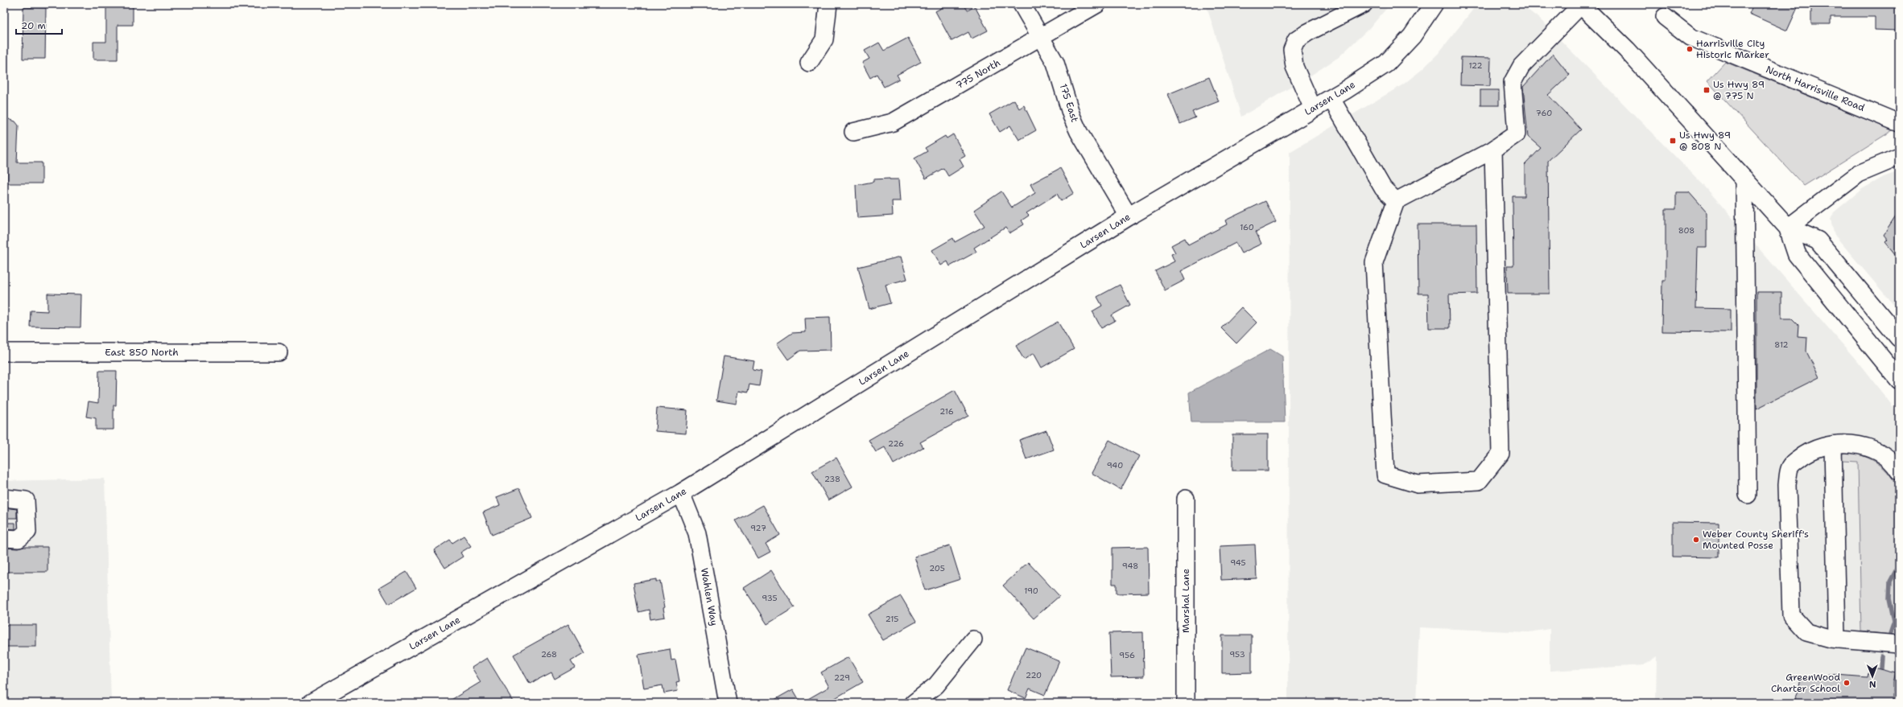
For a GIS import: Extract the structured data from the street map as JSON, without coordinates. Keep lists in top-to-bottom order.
{
  "streets": {
    "main road": ["Larsen Lane"],
    "street": [
      "775 North",
      "North Harrisville Road",
      "175 East",
      "East 850 North",
      "Wahlen Way",
      "Marshal Lane"
    ]
  },
  "crossings": [
    ["775 North", "175 East"],
    ["Larsen Lane", "175 East"],
    ["Larsen Lane", "Wahlen Way"]
  ],
  "places": {
    "other": ["Harrisville City Historic Marker", "Weber County Sheriff's Mounted Posse", "GreenWood Charter School"],
    "transit": ["Us Hwy 89 @ 775 N", "Us Hwy 89 @ 808 N"]
  },
  "house_numbers": [
    "122",
    "760",
    "160",
    "808",
    "812",
    "216",
    "226",
    "940",
    "238",
    "927",
    "945",
    "948",
    "205",
    "190",
    "935",
    "215",
    "268",
    "953",
    "956",
    "220",
    "229"
  ],
  "scale_bar": "20 m",
  "north": "bottom"
}
